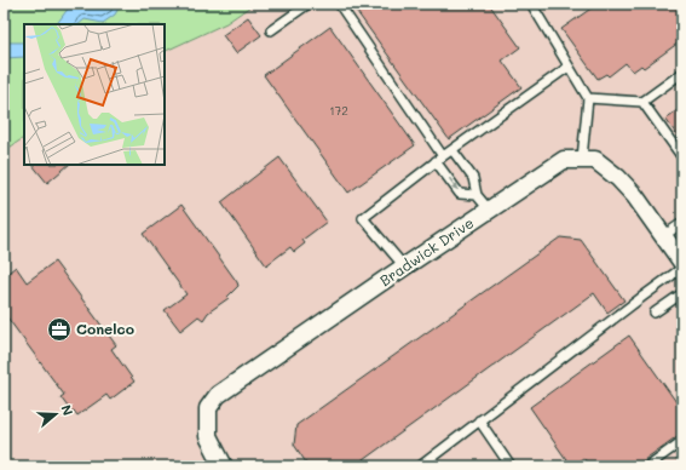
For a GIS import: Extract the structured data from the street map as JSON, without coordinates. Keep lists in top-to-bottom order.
{
  "streets": {
    "street": ["Bradwick Drive"]
  },
  "places": {
    "office": ["Conelco"]
  },
  "house_numbers": ["172"],
  "north": "right"
}
